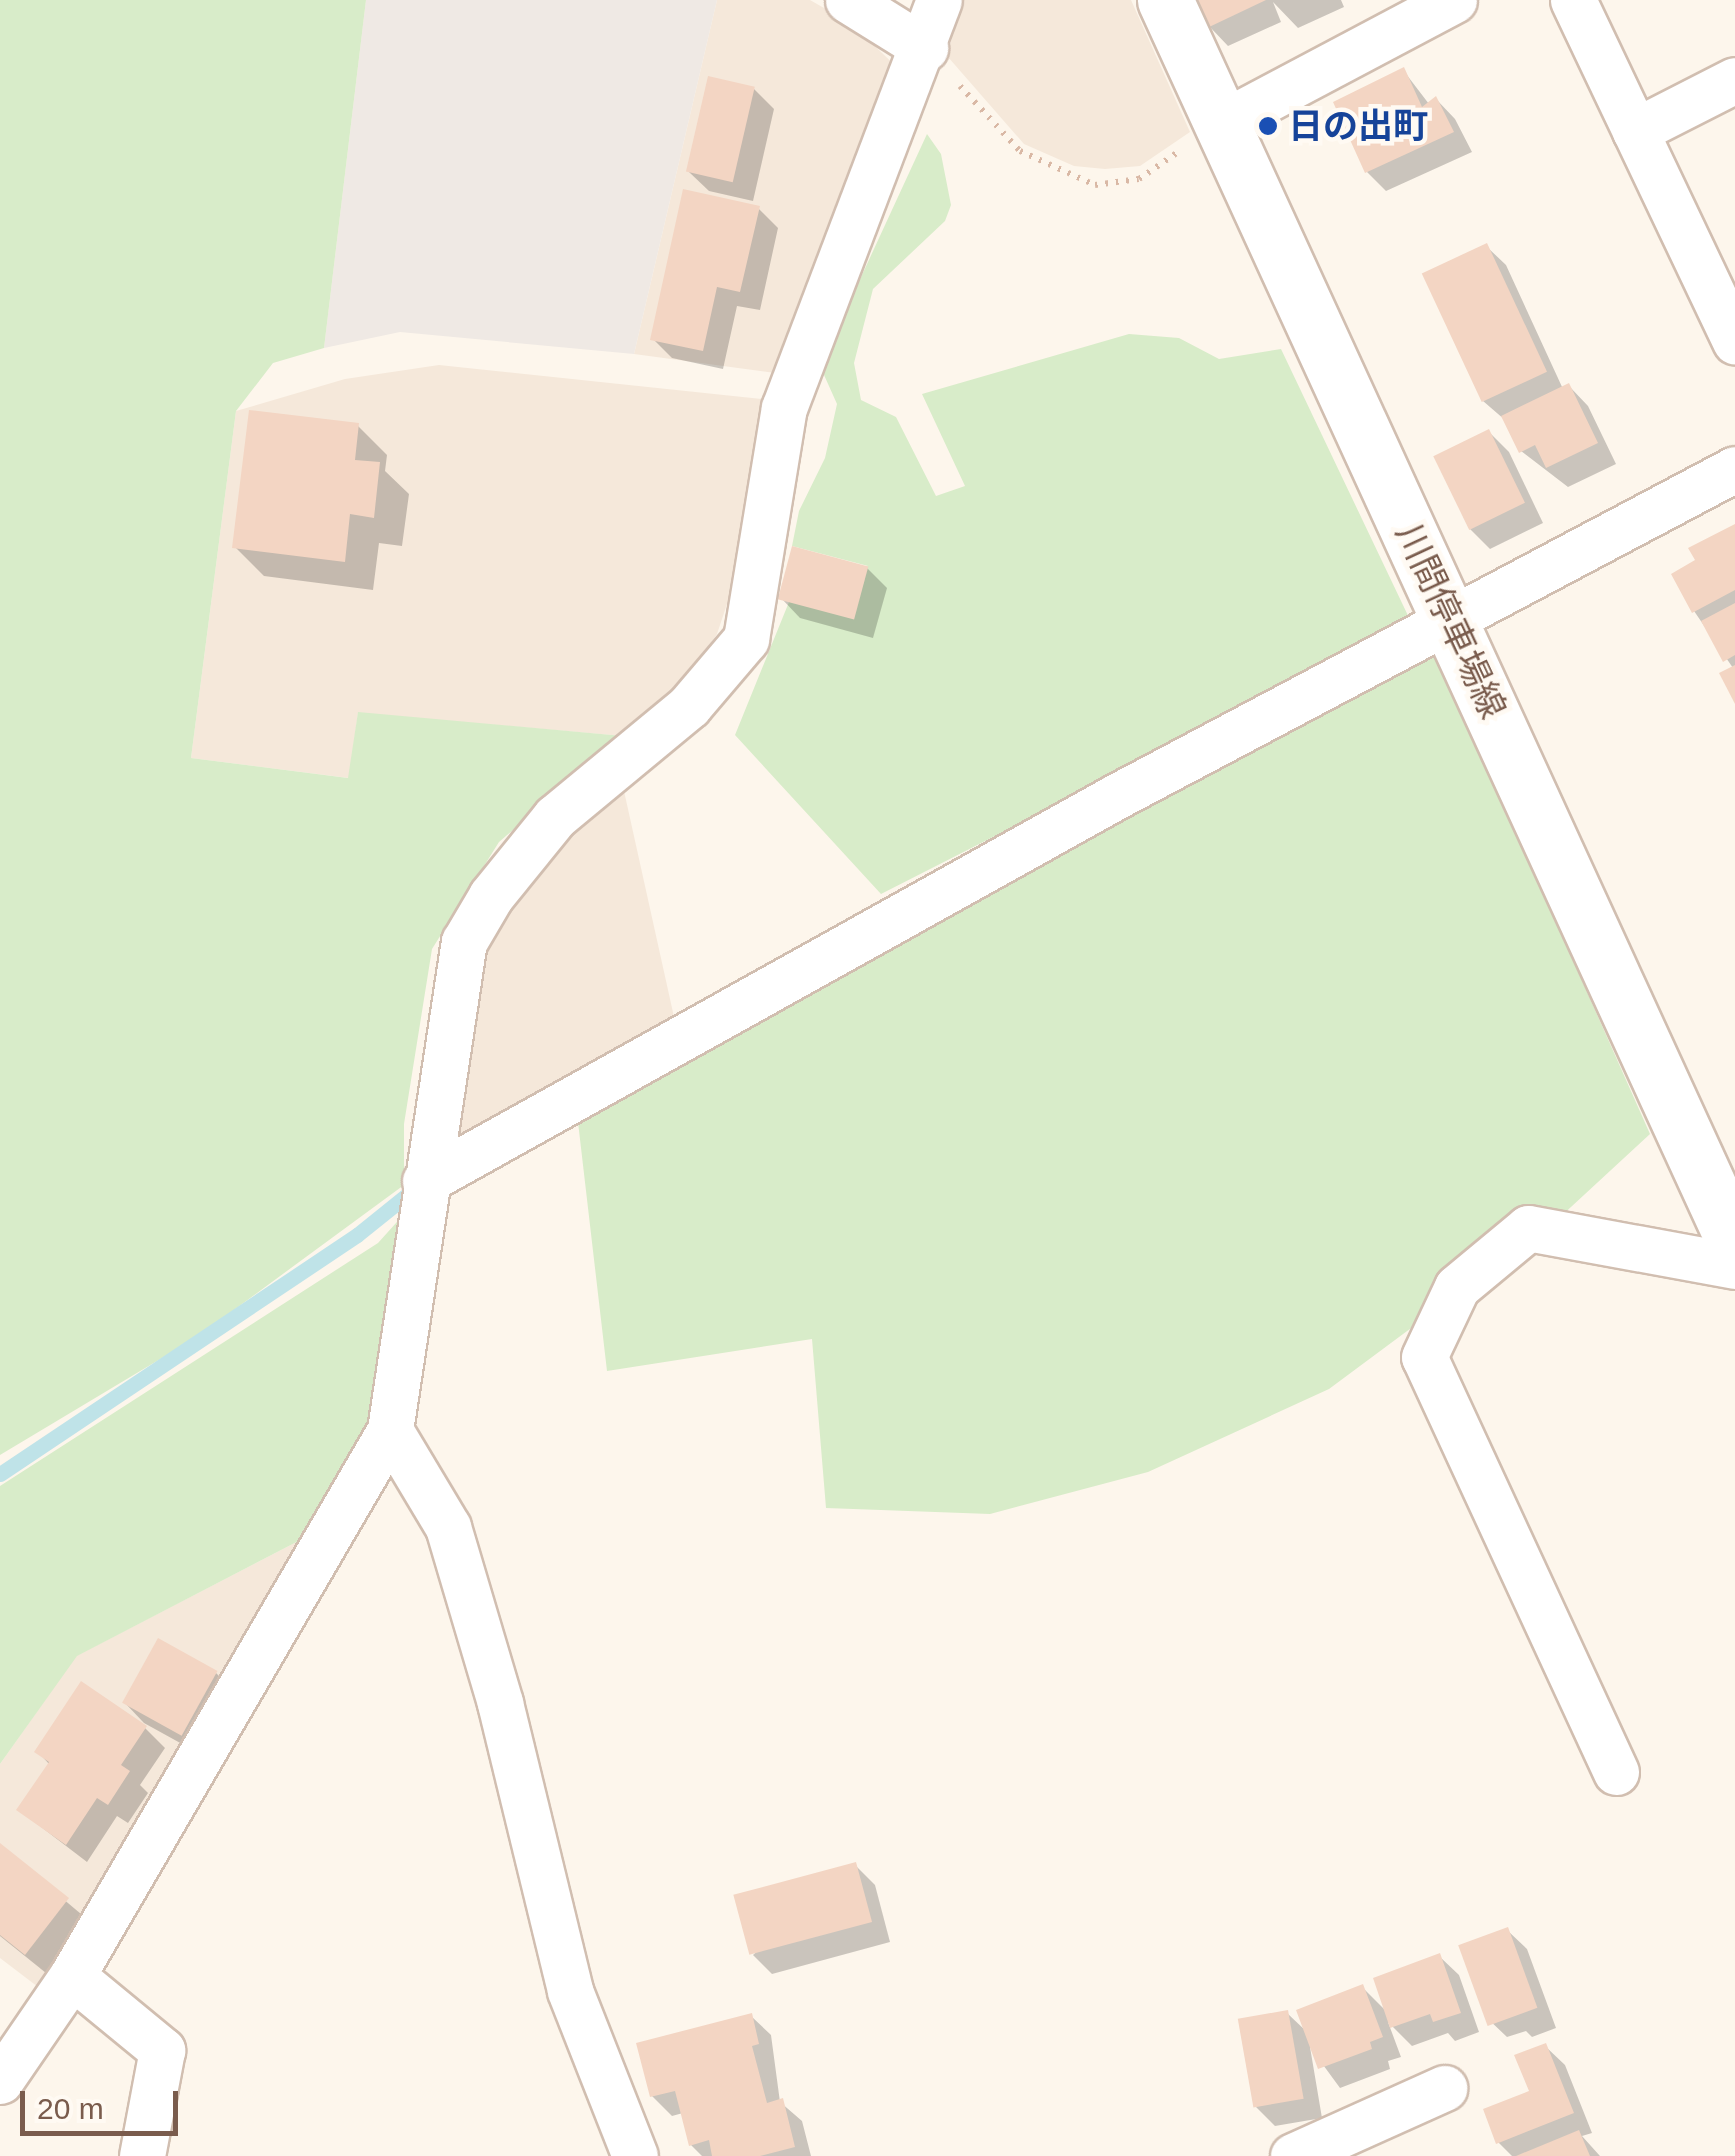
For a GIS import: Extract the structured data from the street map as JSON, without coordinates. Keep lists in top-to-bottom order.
{
  "streets": {
    "main road": ["川間停車場線"]
  },
  "places": ["日の出町"],
  "scale_bar": "20 m"
}
